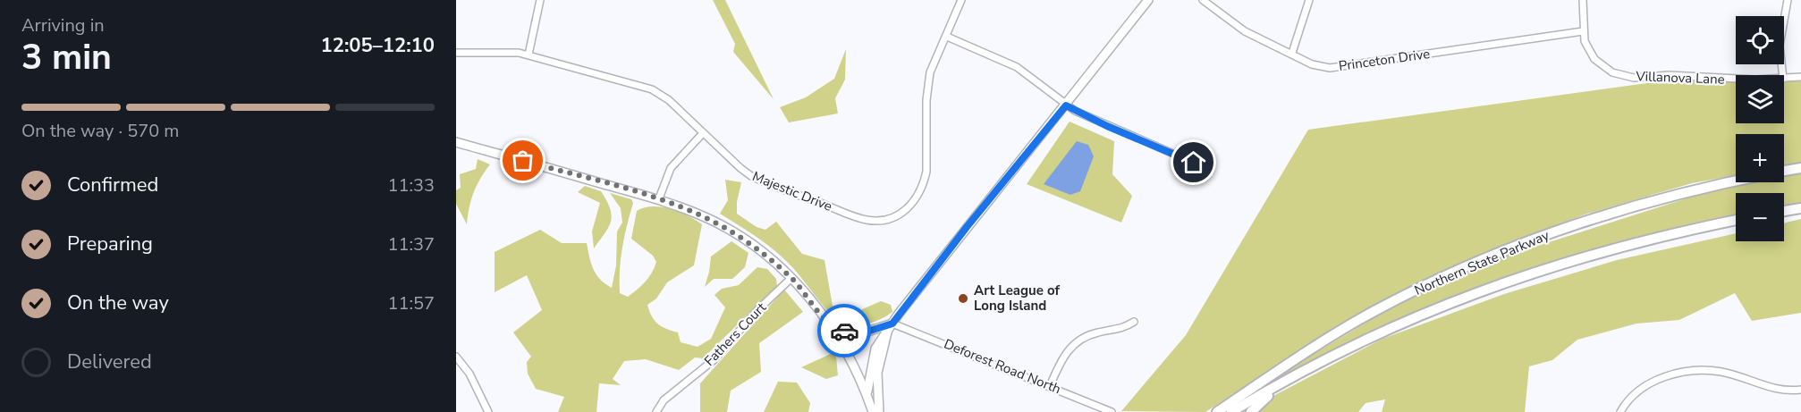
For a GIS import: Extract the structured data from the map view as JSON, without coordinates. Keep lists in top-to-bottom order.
{
  "streets": {
    "highway": ["Northern State Parkway"],
    "street": [
      "Princeton Drive",
      "Villanova Lane",
      "Majestic Drive",
      "Fathers Court",
      "Deforest Road North"
    ]
  },
  "crossings": [
    ["Princeton Drive", "Villanova Lane"]
  ],
  "places": ["Art League of Long Island"],
  "page": {
    "heading": ["3 min", "Arriving in", "12:05–12:10"],
    "map_buttons": ["+", "−"],
    "bar": "On the way · 570 m",
    "list": [
      ["Confirmed", "11:33"],
      ["Preparing", "11:37"],
      ["On the way", "11:57"],
      "Delivered"
    ]
  }
}
